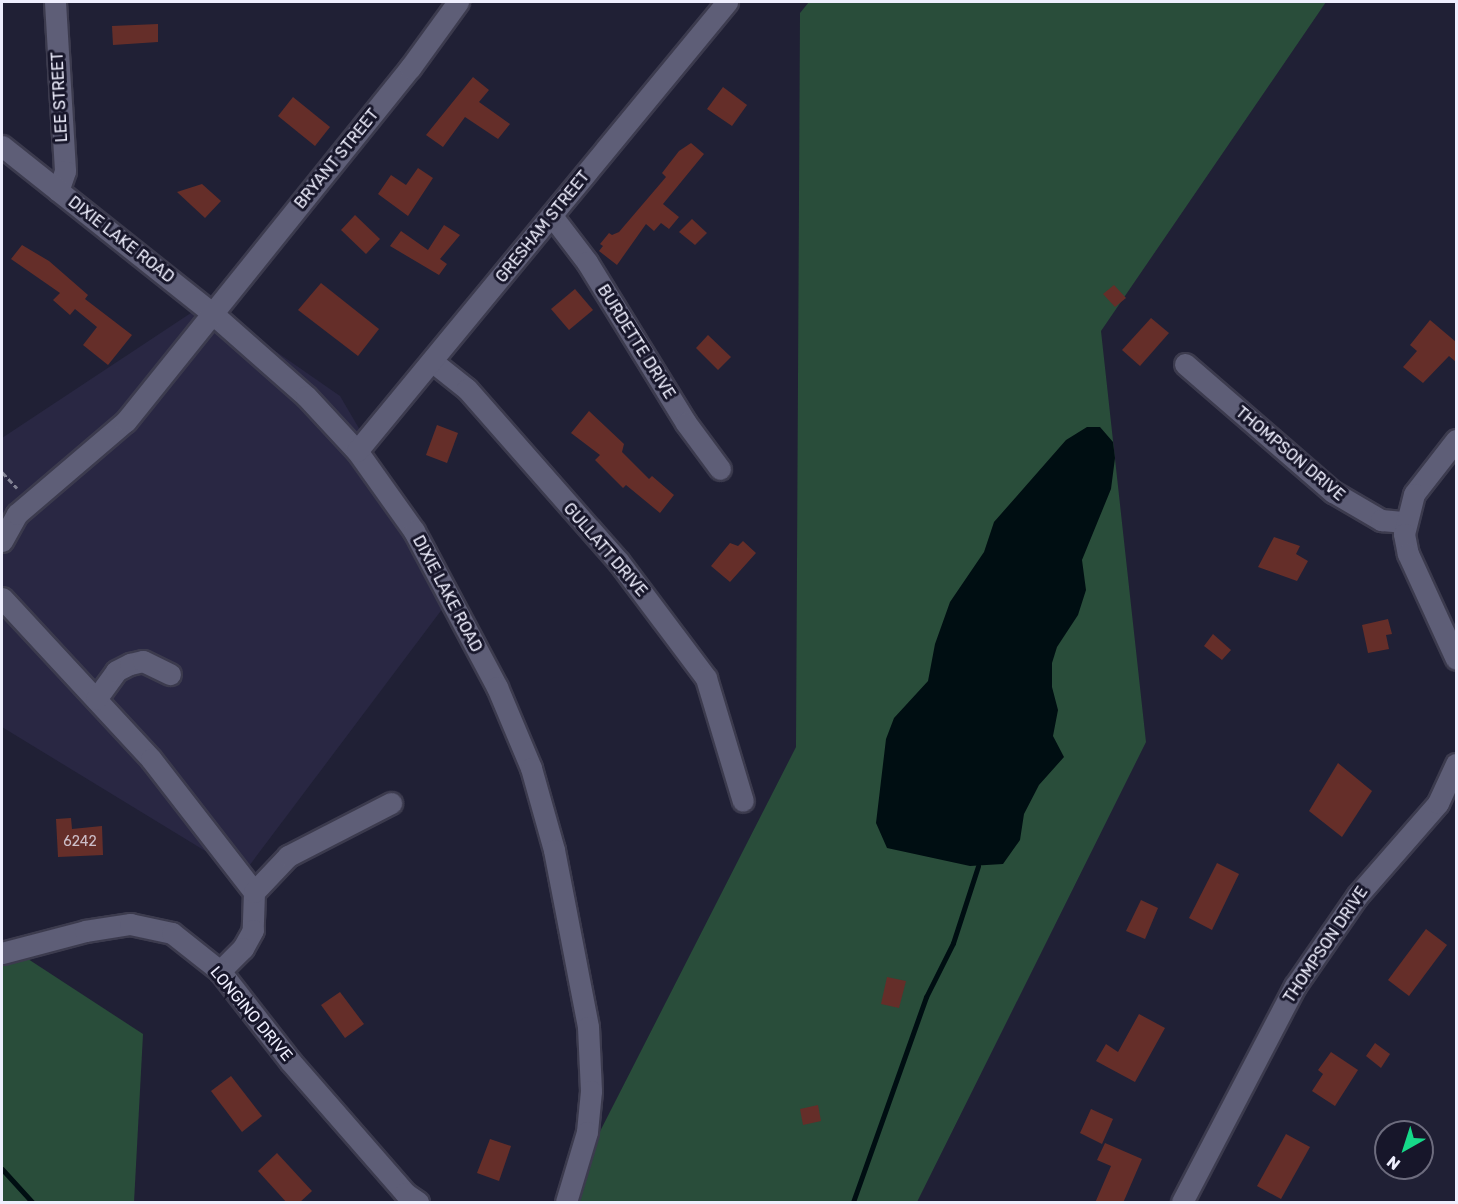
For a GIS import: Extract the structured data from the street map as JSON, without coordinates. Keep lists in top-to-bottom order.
{
  "streets": {
    "street": [
      "LEE STREET",
      "BRYANT STREET",
      "GRESHAM STREET",
      "DIXIE LAKE ROAD",
      "BURDETTE DRIVE",
      "THOMPSON DRIVE",
      "GULLATT DRIVE",
      "LONGINO DRIVE"
    ]
  },
  "crossings": [
    ["LEE STREET", "DIXIE LAKE ROAD"],
    ["BRYANT STREET", "DIXIE LAKE ROAD"],
    ["GRESHAM STREET", "DIXIE LAKE ROAD"],
    ["GRESHAM STREET", "BURDETTE DRIVE"],
    ["GRESHAM STREET", "GULLATT DRIVE"]
  ],
  "house_numbers": ["6242"],
  "north": "bottom left"
}
